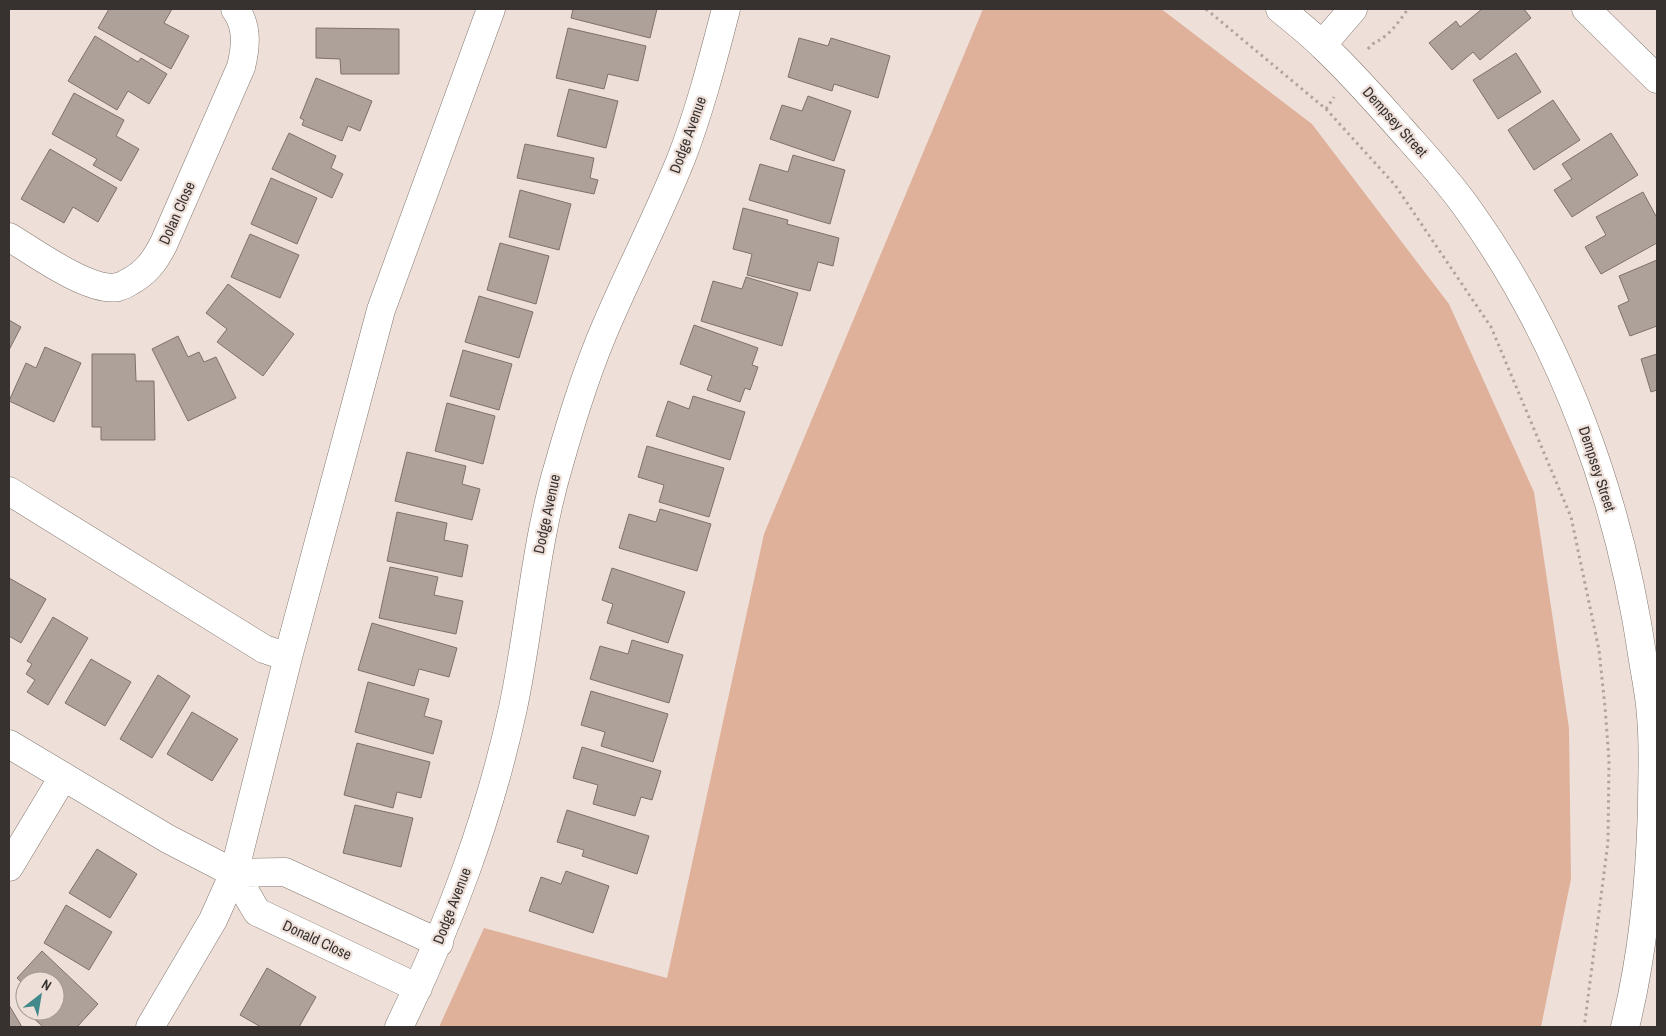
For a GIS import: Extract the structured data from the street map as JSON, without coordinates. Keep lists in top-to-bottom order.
{
  "streets": {
    "street": [
      "Dempsey Street",
      "Dodge Avenue",
      "Dolan Close",
      "Donald Close"
    ]
  },
  "crossings": [
    ["Dodge Avenue", "Donald Close"]
  ],
  "north": "top right"
}
